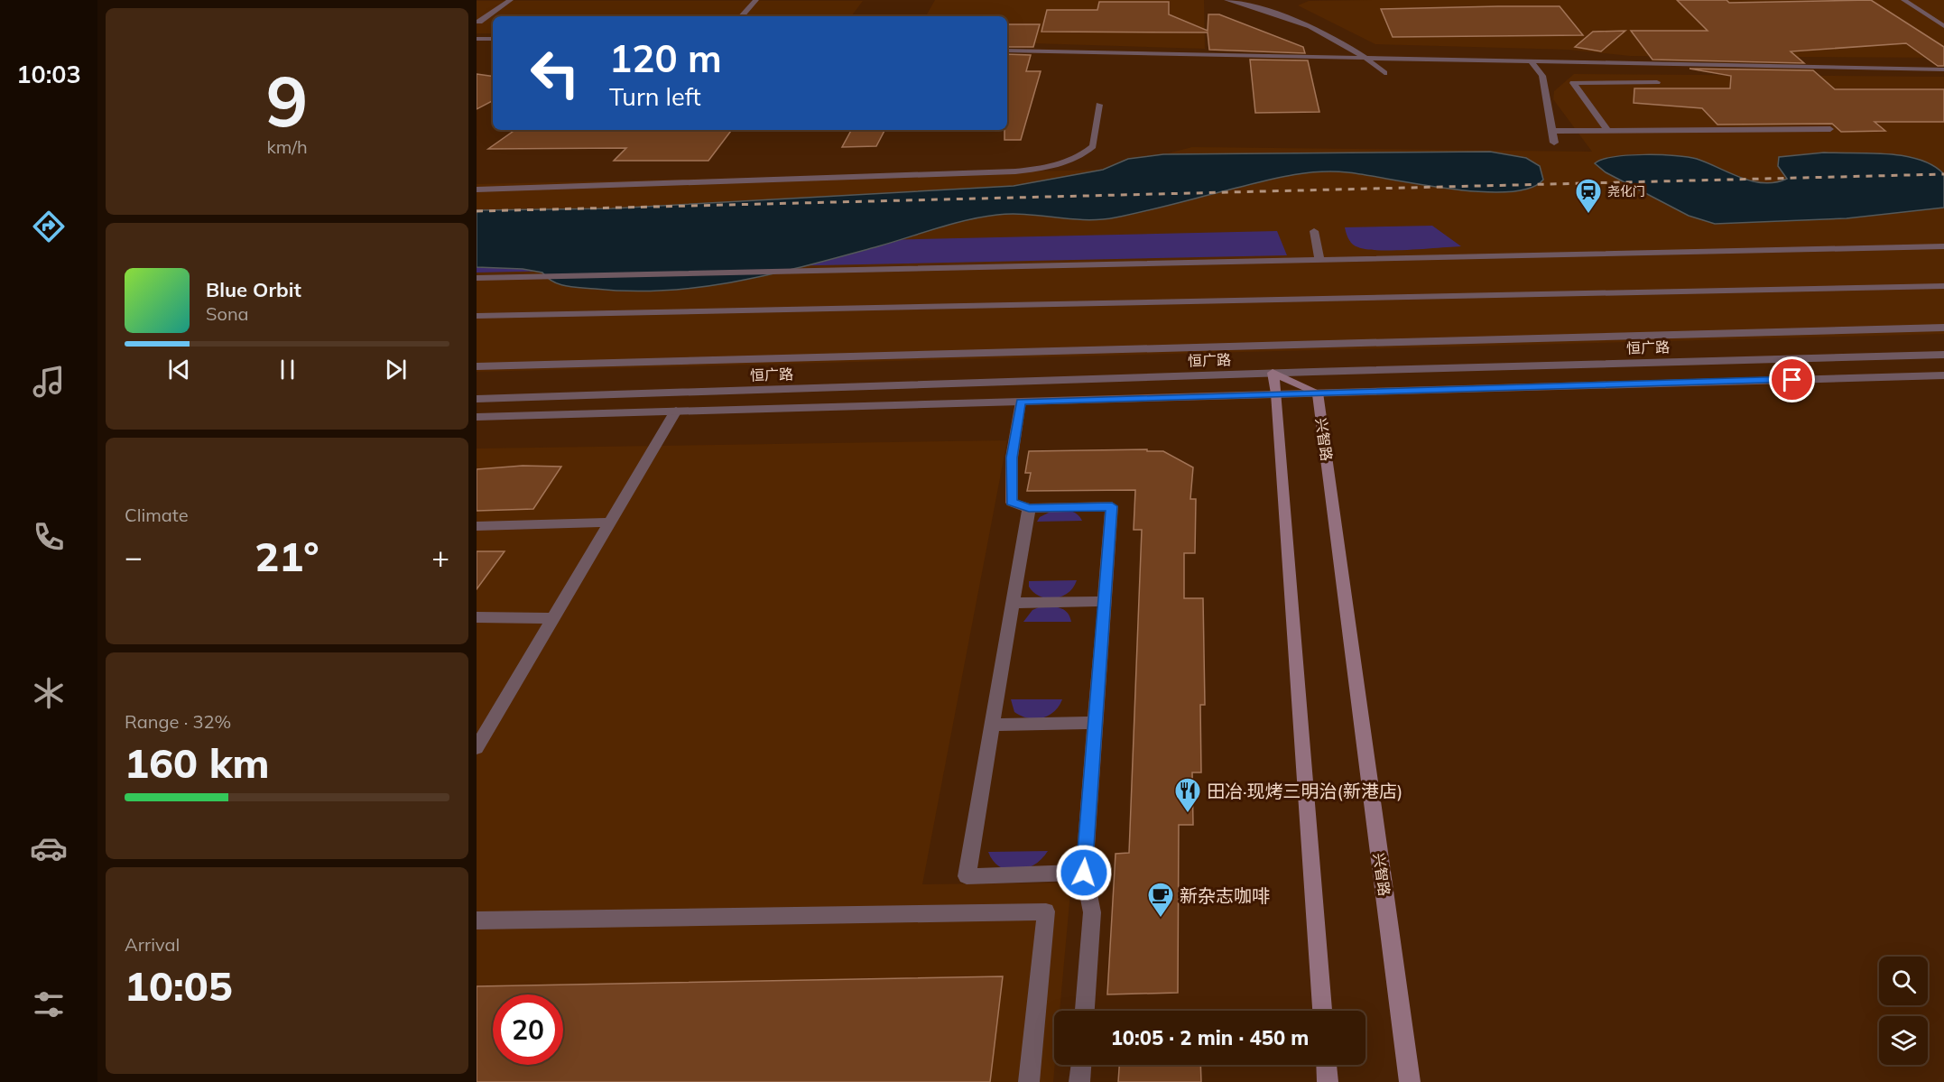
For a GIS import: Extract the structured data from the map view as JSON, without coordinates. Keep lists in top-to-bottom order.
{
  "streets": {
    "main road": ["兴智路"],
    "street": ["恒广路"]
  },
  "places": {
    "station": ["尧化门"],
    "restaurant": ["田冶·现烤三明治(新港店)"],
    "cafe": ["新杂志咖啡"]
  },
  "page": {
    "tabs": "10:03",
    "tile": [
      ["9", "km/h"],
      "Climate",
      ["Range · 32%", "160 km"],
      ["Arrival", "10:05"]
    ],
    "turn": ["120 m", "Turn left"],
    "song": ["Blue Orbit", "Sona"],
    "heat": ["−", "21°", "+"],
    "limit": "20",
    "trip": "10:05 · 2 min · 450 m"
  }
}
